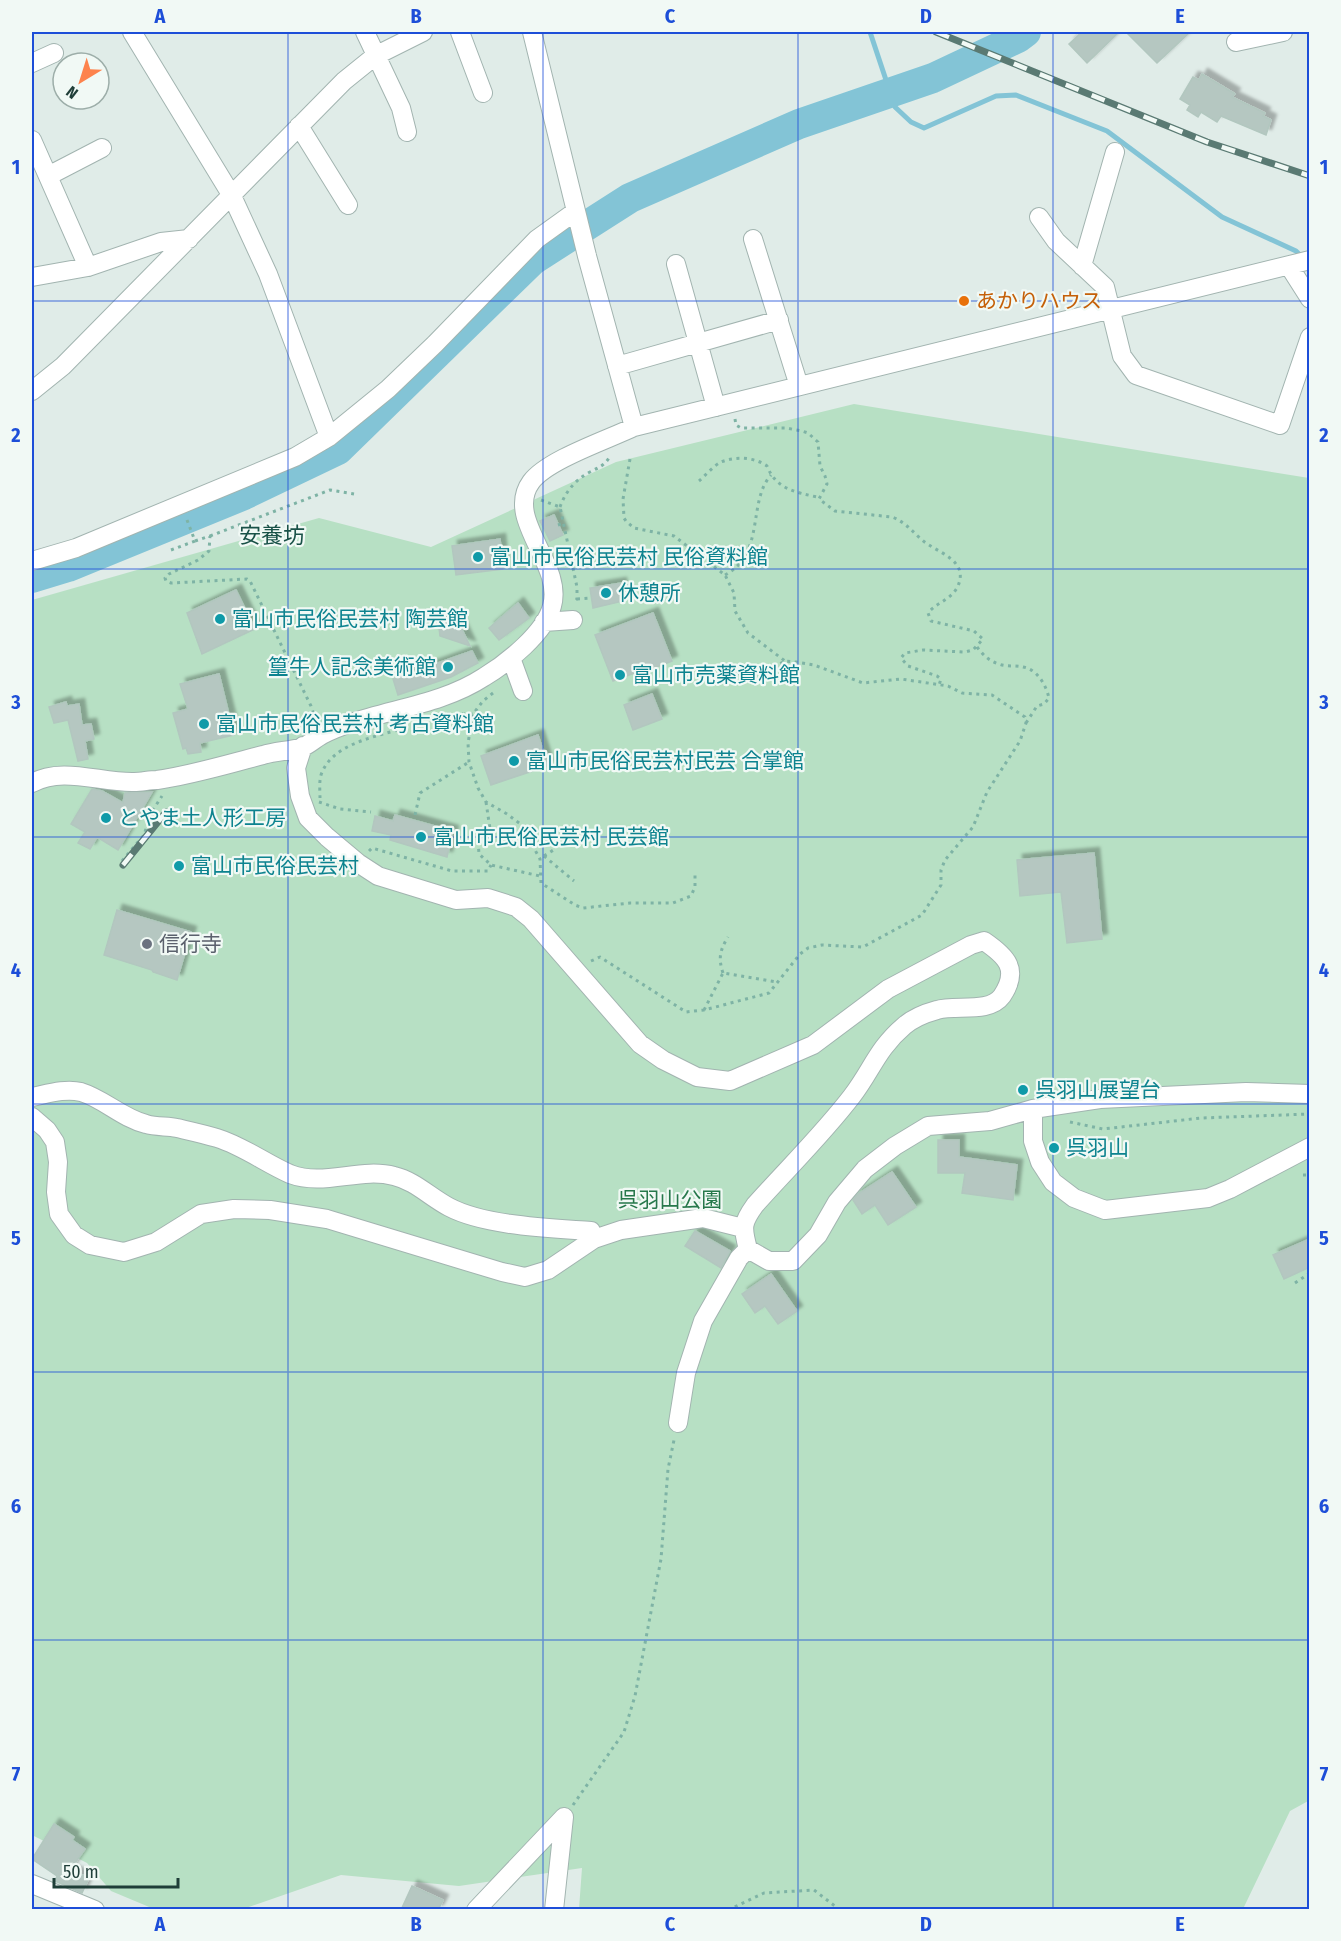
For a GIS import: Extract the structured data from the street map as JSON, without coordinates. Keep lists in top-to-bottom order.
{
  "districts": ["安養坊"],
  "parks": ["呉羽山公園"],
  "places": [
    "あかりハウス",
    "富山市民俗民芸村 民俗資料館",
    "休憩所",
    "富山市民俗民芸村 陶芸館",
    "篁牛人記念美術館",
    "富山市売薬資料館",
    "富山市民俗民芸村 考古資料館",
    "富山市民俗民芸村民芸 合掌館",
    "とやま土人形工房",
    "富山市民俗民芸村 民芸館",
    "富山市民俗民芸村",
    "信行寺",
    "呉羽山展望台",
    "呉羽山"
  ],
  "scale_bar": "50 m",
  "north": "bottom left",
  "grid": {
    "columns": [
      "A",
      "B",
      "C",
      "D",
      "E"
    ],
    "rows": [
      "1",
      "2",
      "3",
      "4",
      "5",
      "6",
      "7"
    ]
  }
}
